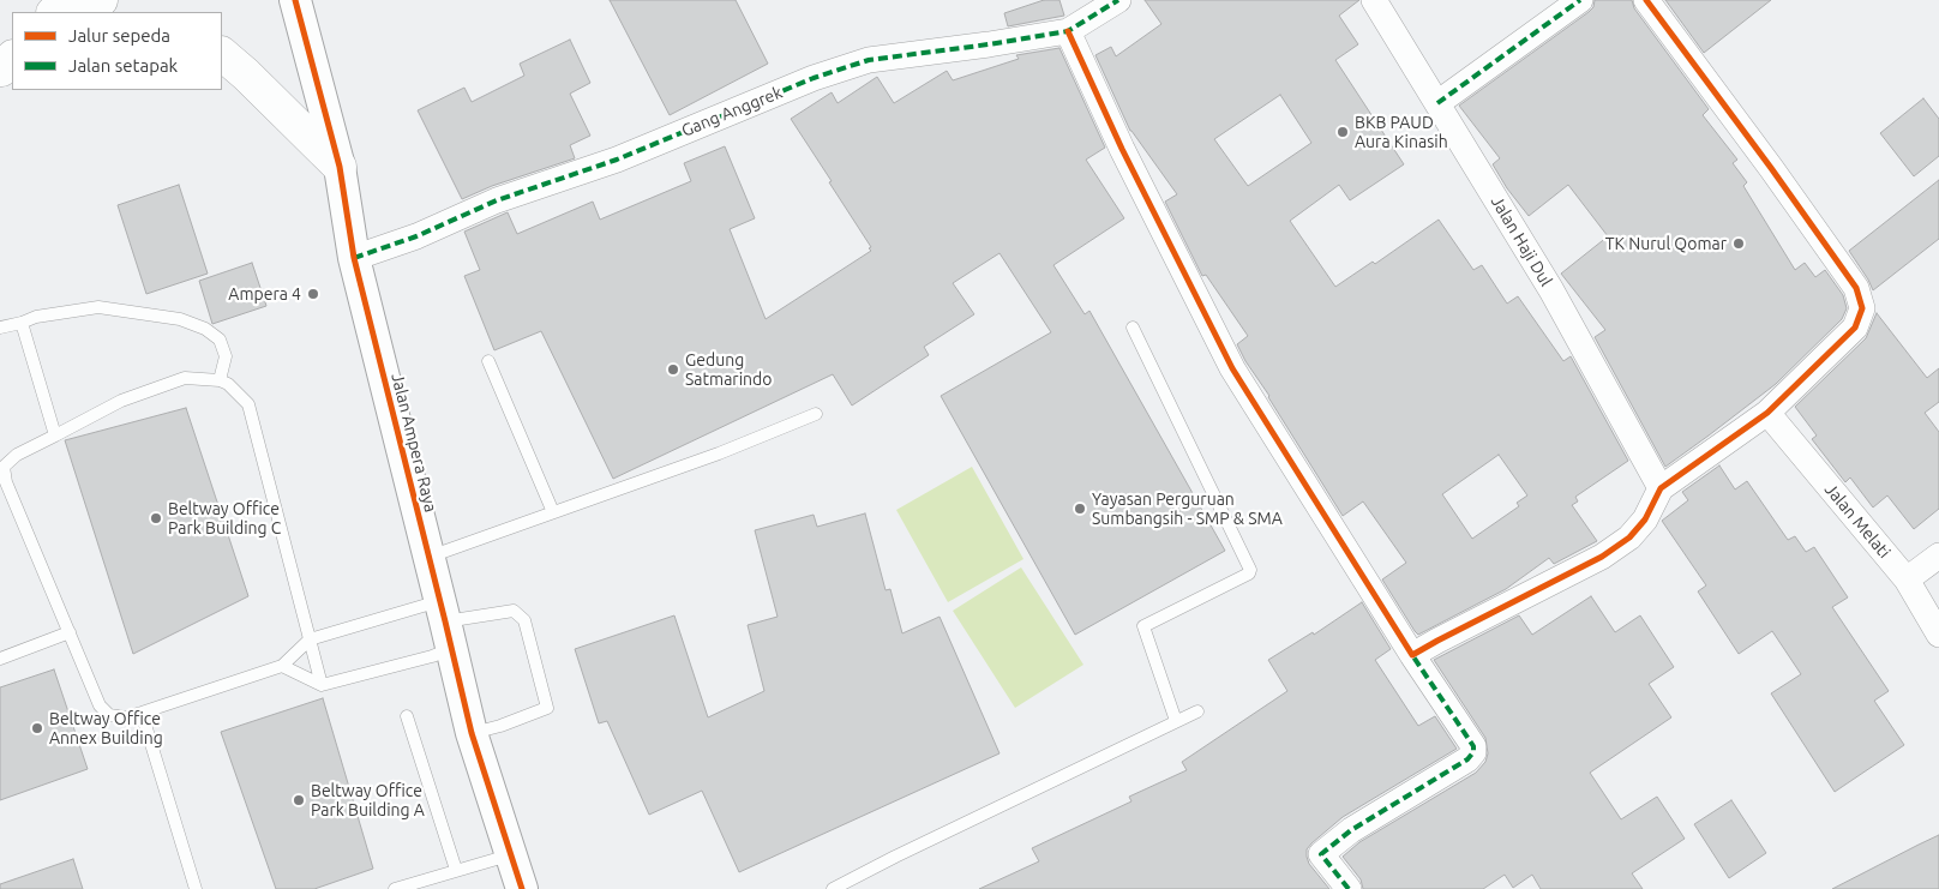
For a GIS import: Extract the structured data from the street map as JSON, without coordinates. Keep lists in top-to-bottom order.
{
  "streets": {
    "street": [
      "Gang Anggrek",
      "Jalan Haji Dul",
      "Jalan Ampera Raya",
      "Jalan Melati"
    ]
  },
  "crossings": [
    ["Gang Anggrek", "Jalan Ampera Raya"]
  ],
  "places": [
    "BKB PAUD Aura Kinasih",
    "TK Nurul Qomar",
    "Ampera 4",
    "Gedung Satmarindo",
    "Yayasan Perguruan Sumbangsih - SMP & SMA",
    "Beltway Office Park Building C",
    "Beltway Office Annex Building",
    "Beltway Office Park Building A"
  ],
  "legend": ["Jalur sepeda", "Jalan setapak"]
}
